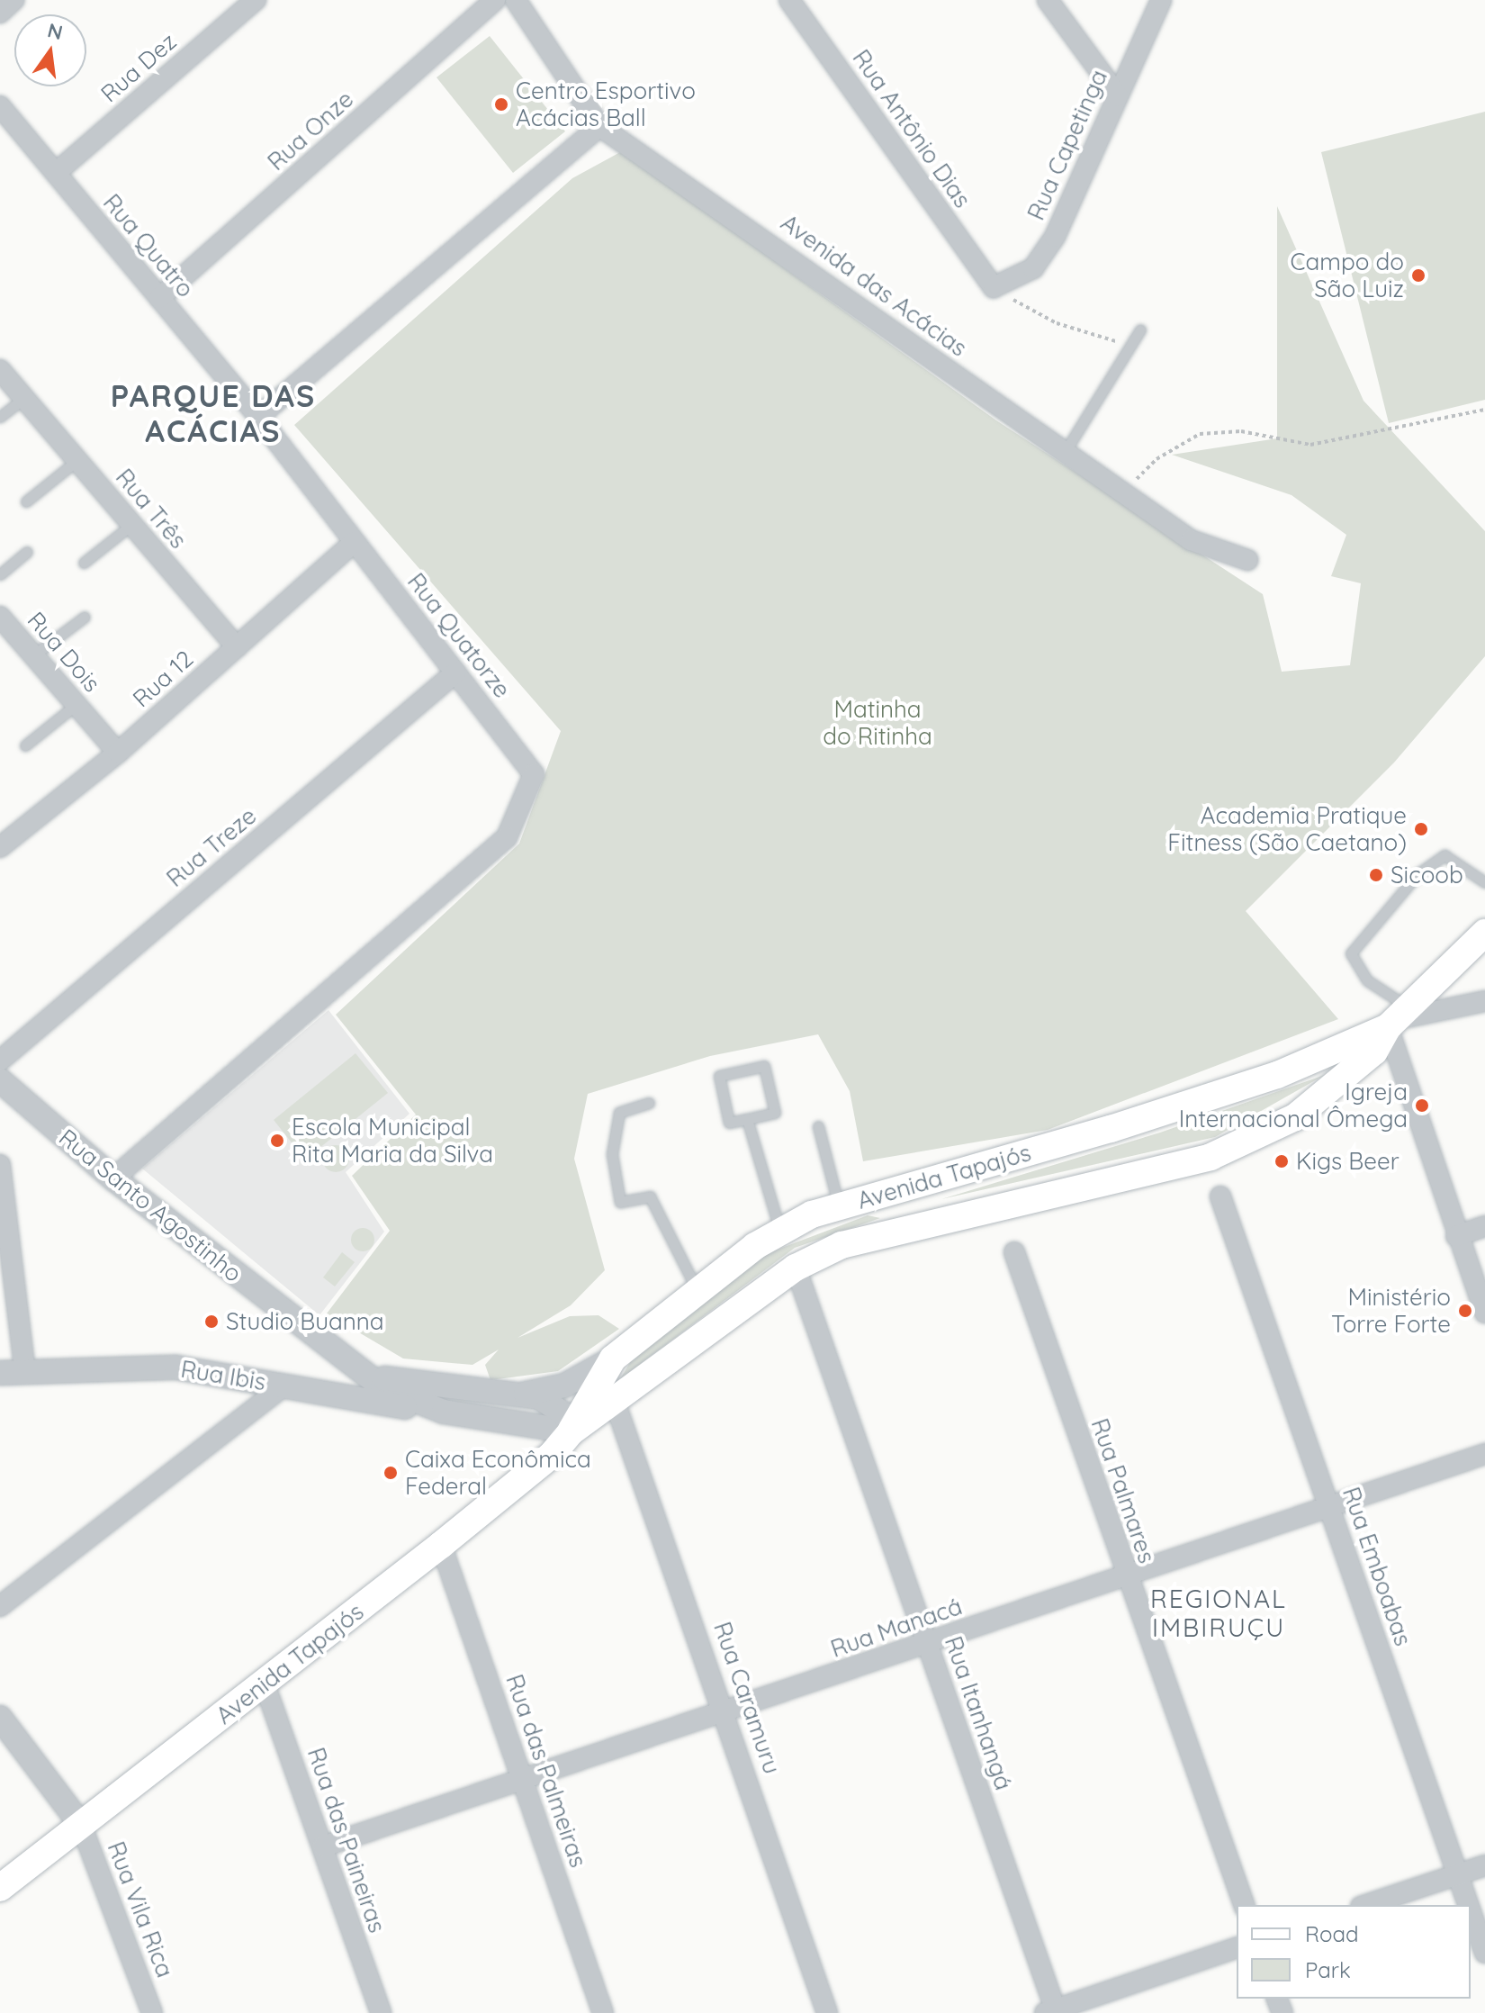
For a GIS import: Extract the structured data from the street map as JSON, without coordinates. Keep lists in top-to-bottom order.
{
  "streets": {
    "main road": ["Avenida Tapajós"],
    "street": [
      "Rua Dez",
      "Rua Antônio Dias",
      "Rua Onze",
      "Rua Capetinga",
      "Rua Quatro",
      "Avenida das Acácias",
      "Rua Três",
      "Rua Quatorze",
      "Rua Dois",
      "Rua 12",
      "Rua Treze",
      "Rua Santo Agostinho",
      "Rua Ibis",
      "Rua Palmares",
      "Rua Emboabas",
      "Rua Manacá",
      "Rua Caramuru",
      "Rua Itanhangá",
      "Rua das Palmeiras",
      "Rua das Paineiras",
      "Rua Vila Rica"
    ]
  },
  "crossings": [
    ["Rua Dez", "Rua Quatro"],
    ["Rua Antônio Dias", "Rua Capetinga"],
    ["Rua Onze", "Rua Quatro"],
    ["Rua Quatro", "Rua Quatorze"],
    ["Rua Três", "Rua 12"],
    ["Rua Quatorze", "Rua 12"],
    ["Rua Quatorze", "Rua Treze"],
    ["Rua Quatorze", "Rua Santo Agostinho"],
    ["Rua Dois", "Rua 12"],
    ["Avenida Tapajós", "Rua Santo Agostinho"],
    ["Avenida Tapajós", "Rua Caramuru"],
    ["Avenida Tapajós", "Rua Itanhangá"],
    ["Avenida Tapajós", "Rua das Palmeiras"],
    ["Avenida Tapajós", "Rua das Paineiras"],
    ["Avenida Tapajós", "Rua Vila Rica"],
    ["Rua Santo Agostinho", "Rua Ibis"],
    ["Rua Palmares", "Rua Manacá"],
    ["Rua Emboabas", "Rua Manacá"],
    ["Rua Manacá", "Rua Caramuru"],
    ["Rua Manacá", "Rua Itanhangá"],
    ["Rua Manacá", "Rua das Palmeiras"],
    ["Rua Manacá", "Rua das Paineiras"]
  ],
  "districts": ["PARQUE DAS ACÁCIAS", "REGIONAL IMBIRUÇU"],
  "parks": ["Matinha do Ritinha"],
  "places": [
    "Centro Esportivo Acácias Ball",
    "Campo do São Luiz",
    "Academia Pratique Fitness (São Caetano)",
    "Sicoob",
    "Igreja Internacional Ômega",
    "Escola Municipal Rita Maria da Silva",
    "Kigs Beer",
    "Ministério Torre Forte",
    "Studio Buanna",
    "Caixa Econômica Federal"
  ],
  "legend": ["Road", "Park"],
  "north": "top"
}
